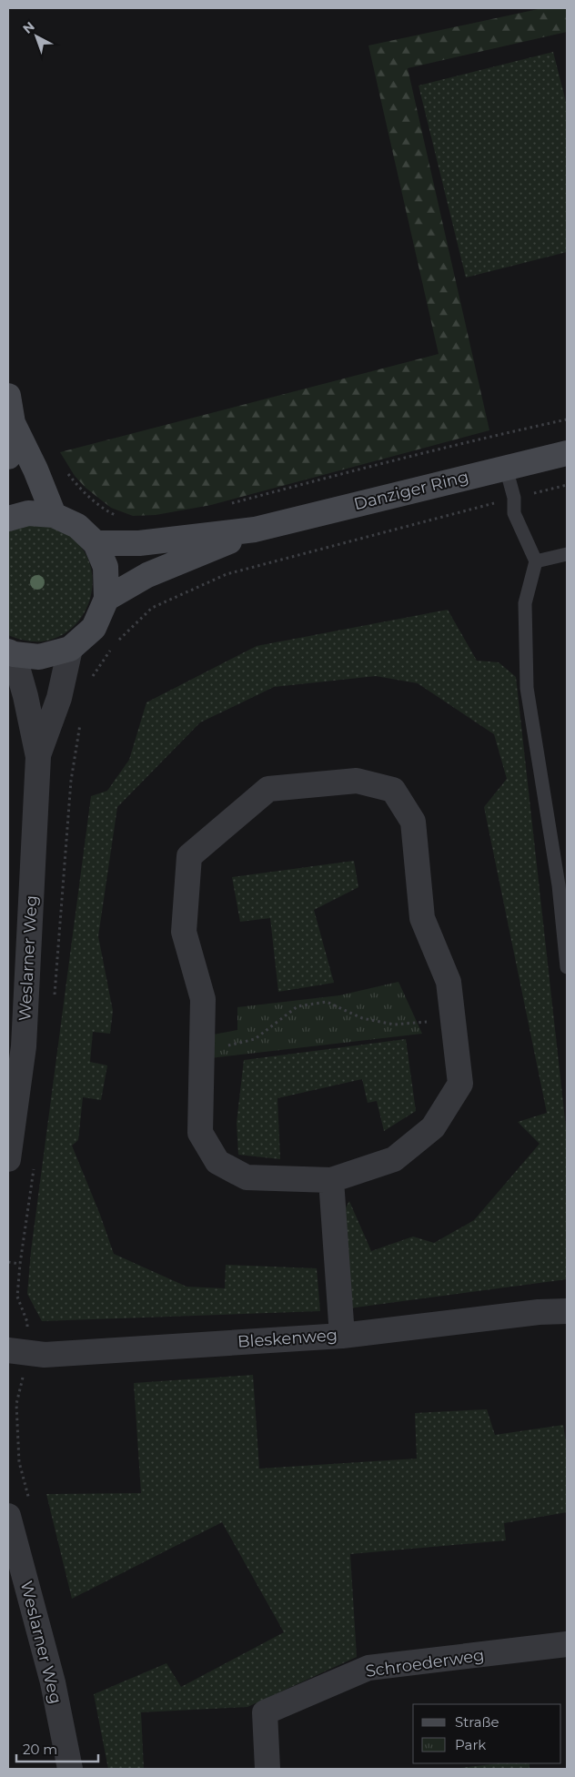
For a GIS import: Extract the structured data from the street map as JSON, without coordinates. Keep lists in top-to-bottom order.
{
  "streets": {
    "main road": ["Danziger Ring"],
    "street": ["Weslarner Weg", "Bleskenweg", "Schroederweg"]
  },
  "legend": ["Straße", "Park"],
  "scale_bar": "20 m",
  "north": "top left"
}
